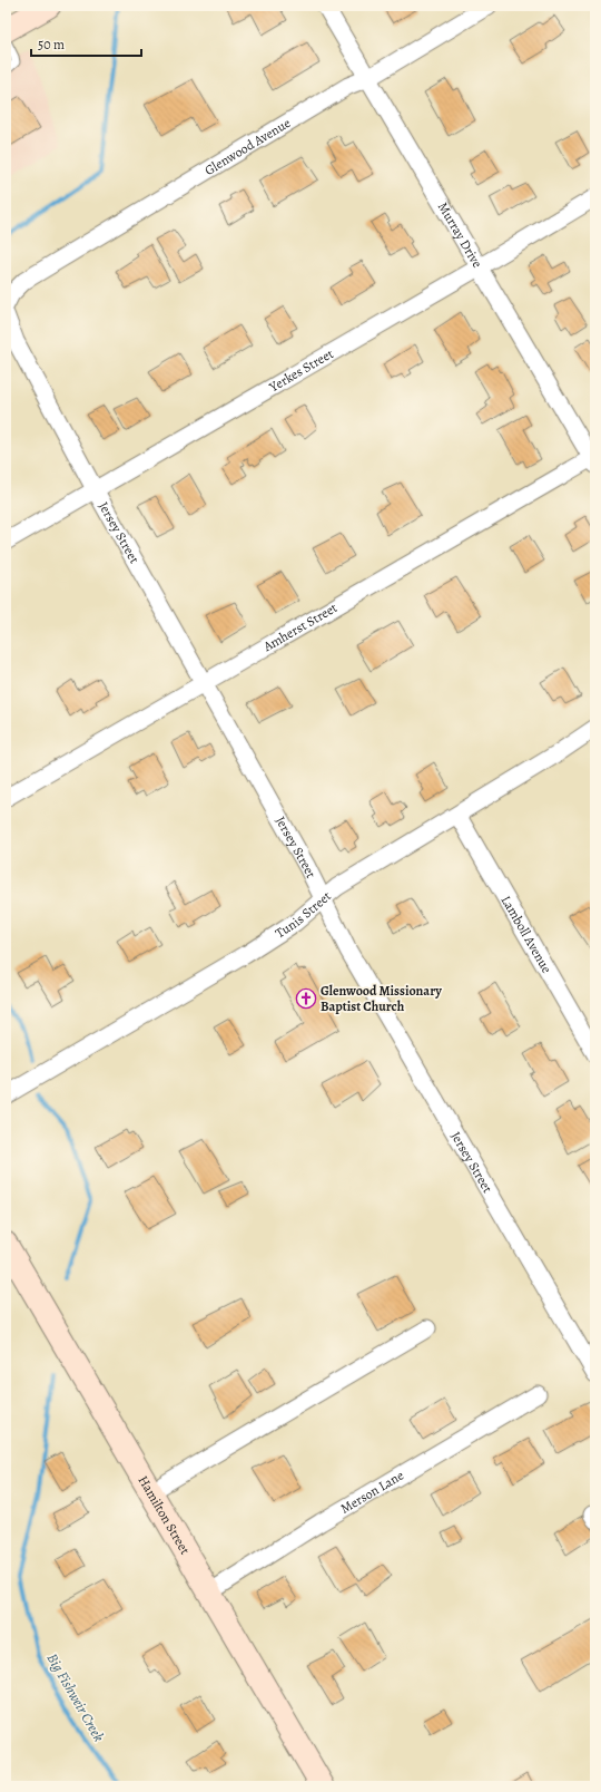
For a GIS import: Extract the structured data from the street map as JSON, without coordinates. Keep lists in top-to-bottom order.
{
  "streets": {
    "street": [
      "Glenwood Avenue",
      "Murray Drive",
      "Yerkes Street",
      "Jersey Street",
      "Amherst Street",
      "Tunis Street",
      "Lamboll Avenue",
      "Merson Lane",
      "Hamilton Street"
    ]
  },
  "crossings": [
    ["Glenwood Avenue", "Murray Drive"],
    ["Murray Drive", "Yerkes Street"],
    ["Murray Drive", "Amherst Street"],
    ["Yerkes Street", "Jersey Street"],
    ["Jersey Street", "Amherst Street"],
    ["Jersey Street", "Tunis Street"],
    ["Tunis Street", "Lamboll Avenue"],
    ["Merson Lane", "Hamilton Street"]
  ],
  "water": ["Big Fishweir Creek"],
  "places": {
    "church": ["Glenwood Missionary Baptist Church"]
  },
  "scale_bar": "50 m"
}
